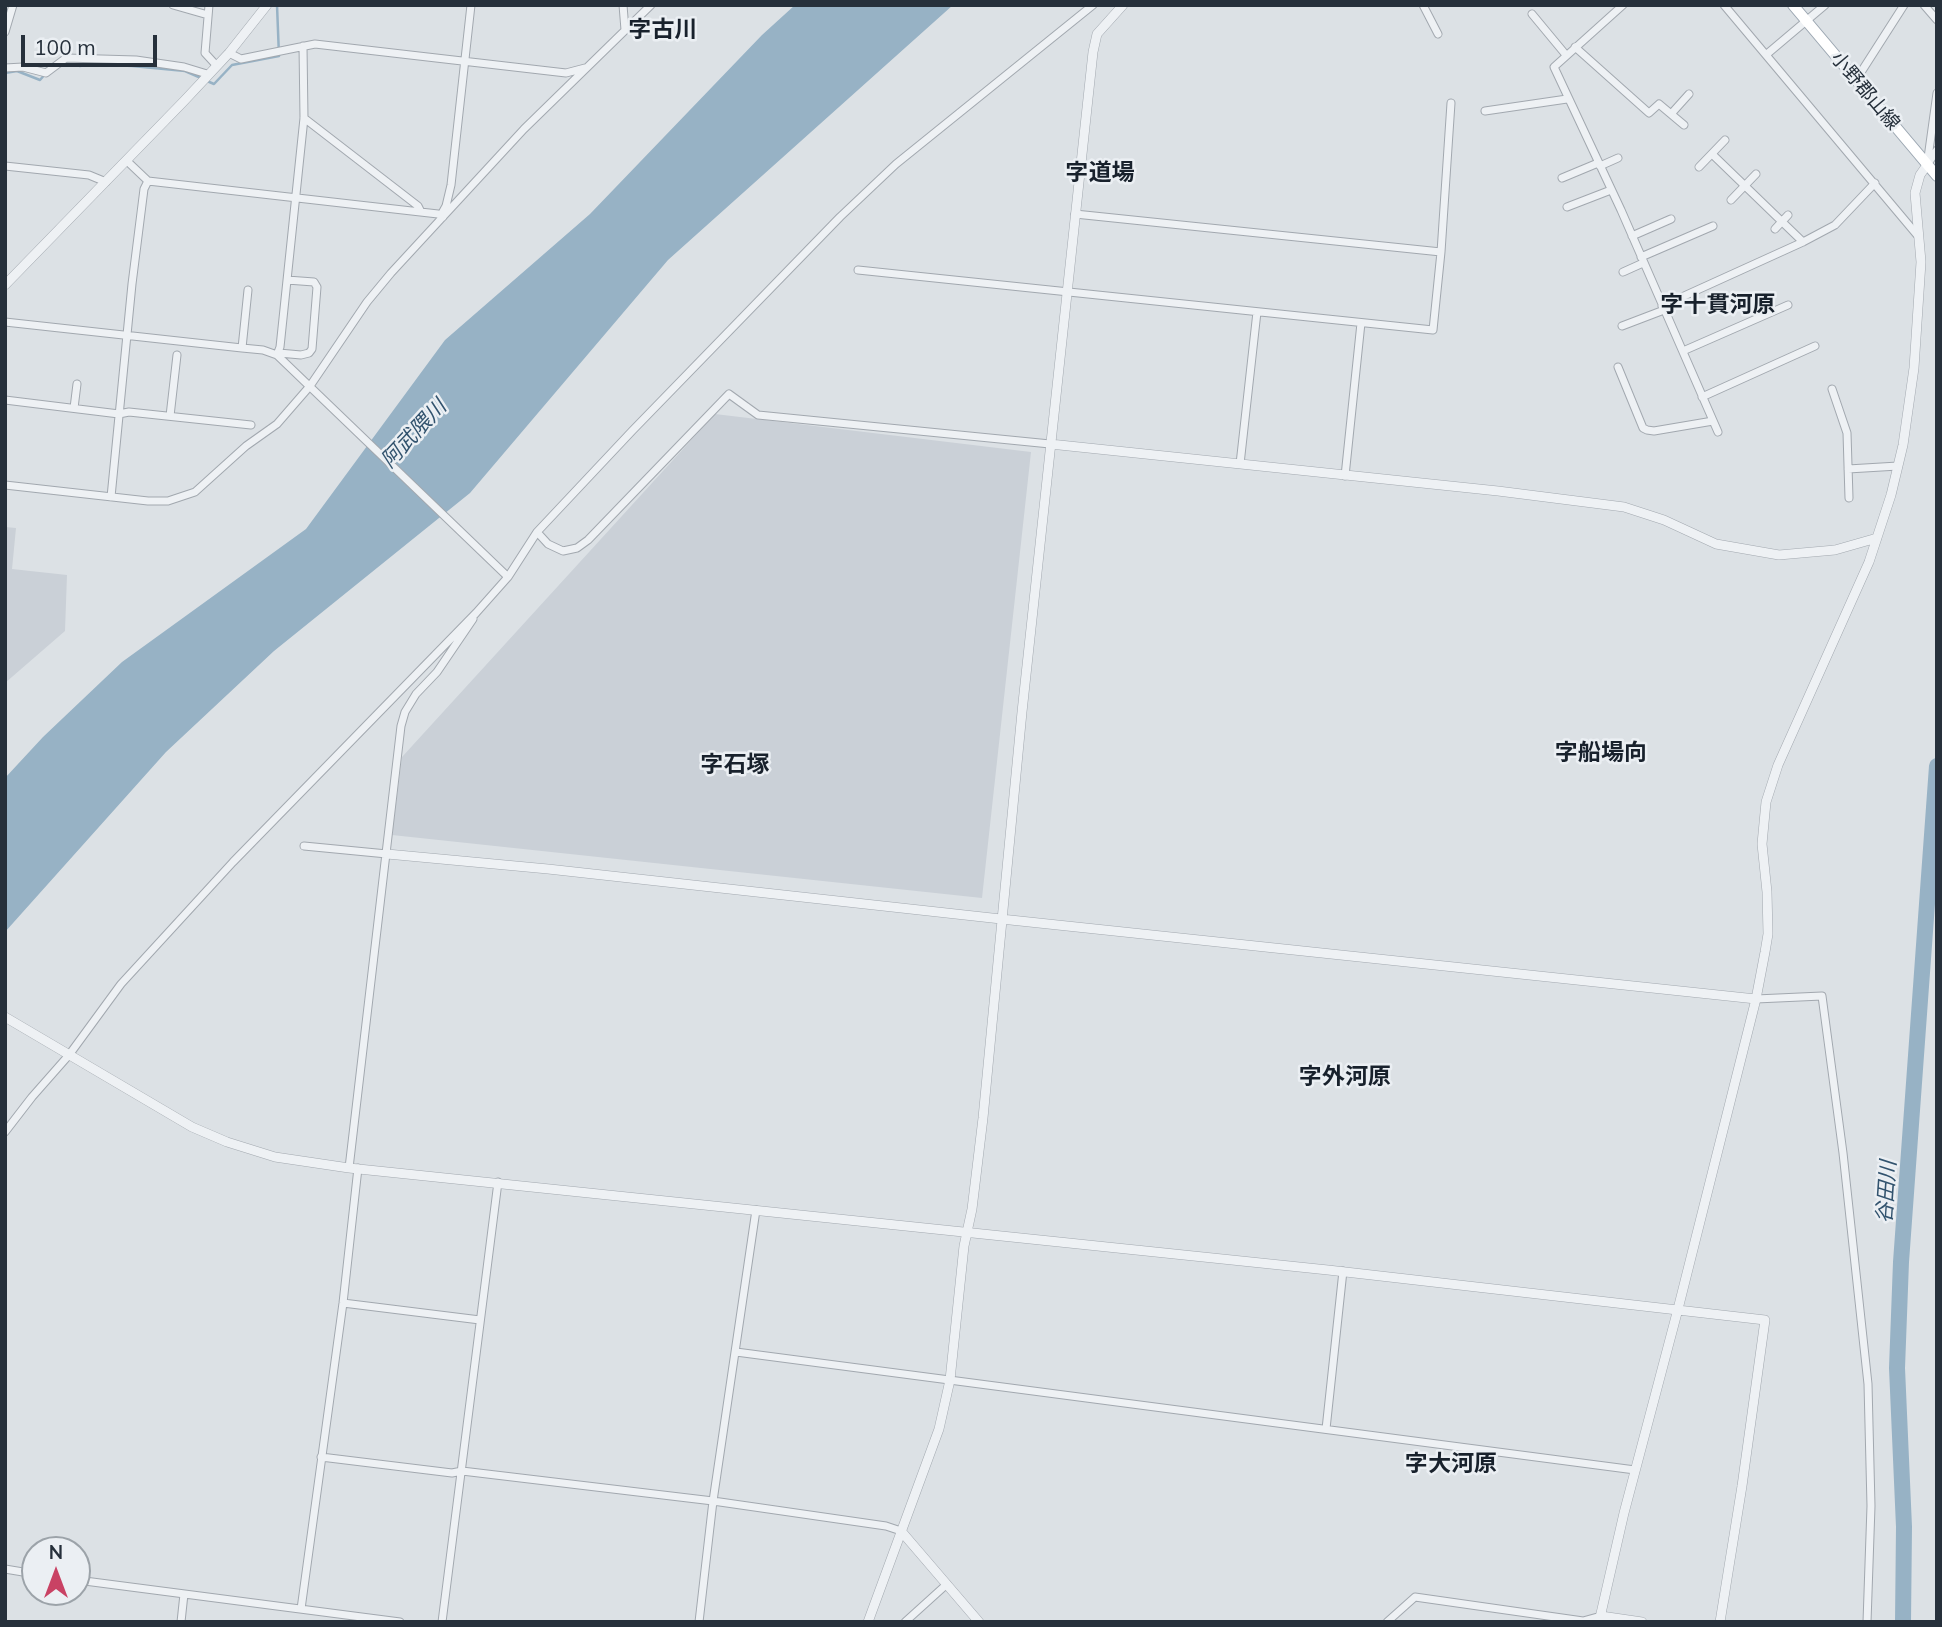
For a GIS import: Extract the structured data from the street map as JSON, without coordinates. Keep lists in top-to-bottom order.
{
  "streets": {
    "main road": ["小野郡山線"]
  },
  "districts": [
    "字古川",
    "字道場",
    "字十貫河原",
    "字船場向",
    "字石塚",
    "字外河原",
    "字大河原"
  ],
  "water": ["阿武隈川", "谷田川"],
  "scale_bar": "100 m",
  "north": "top"
}
